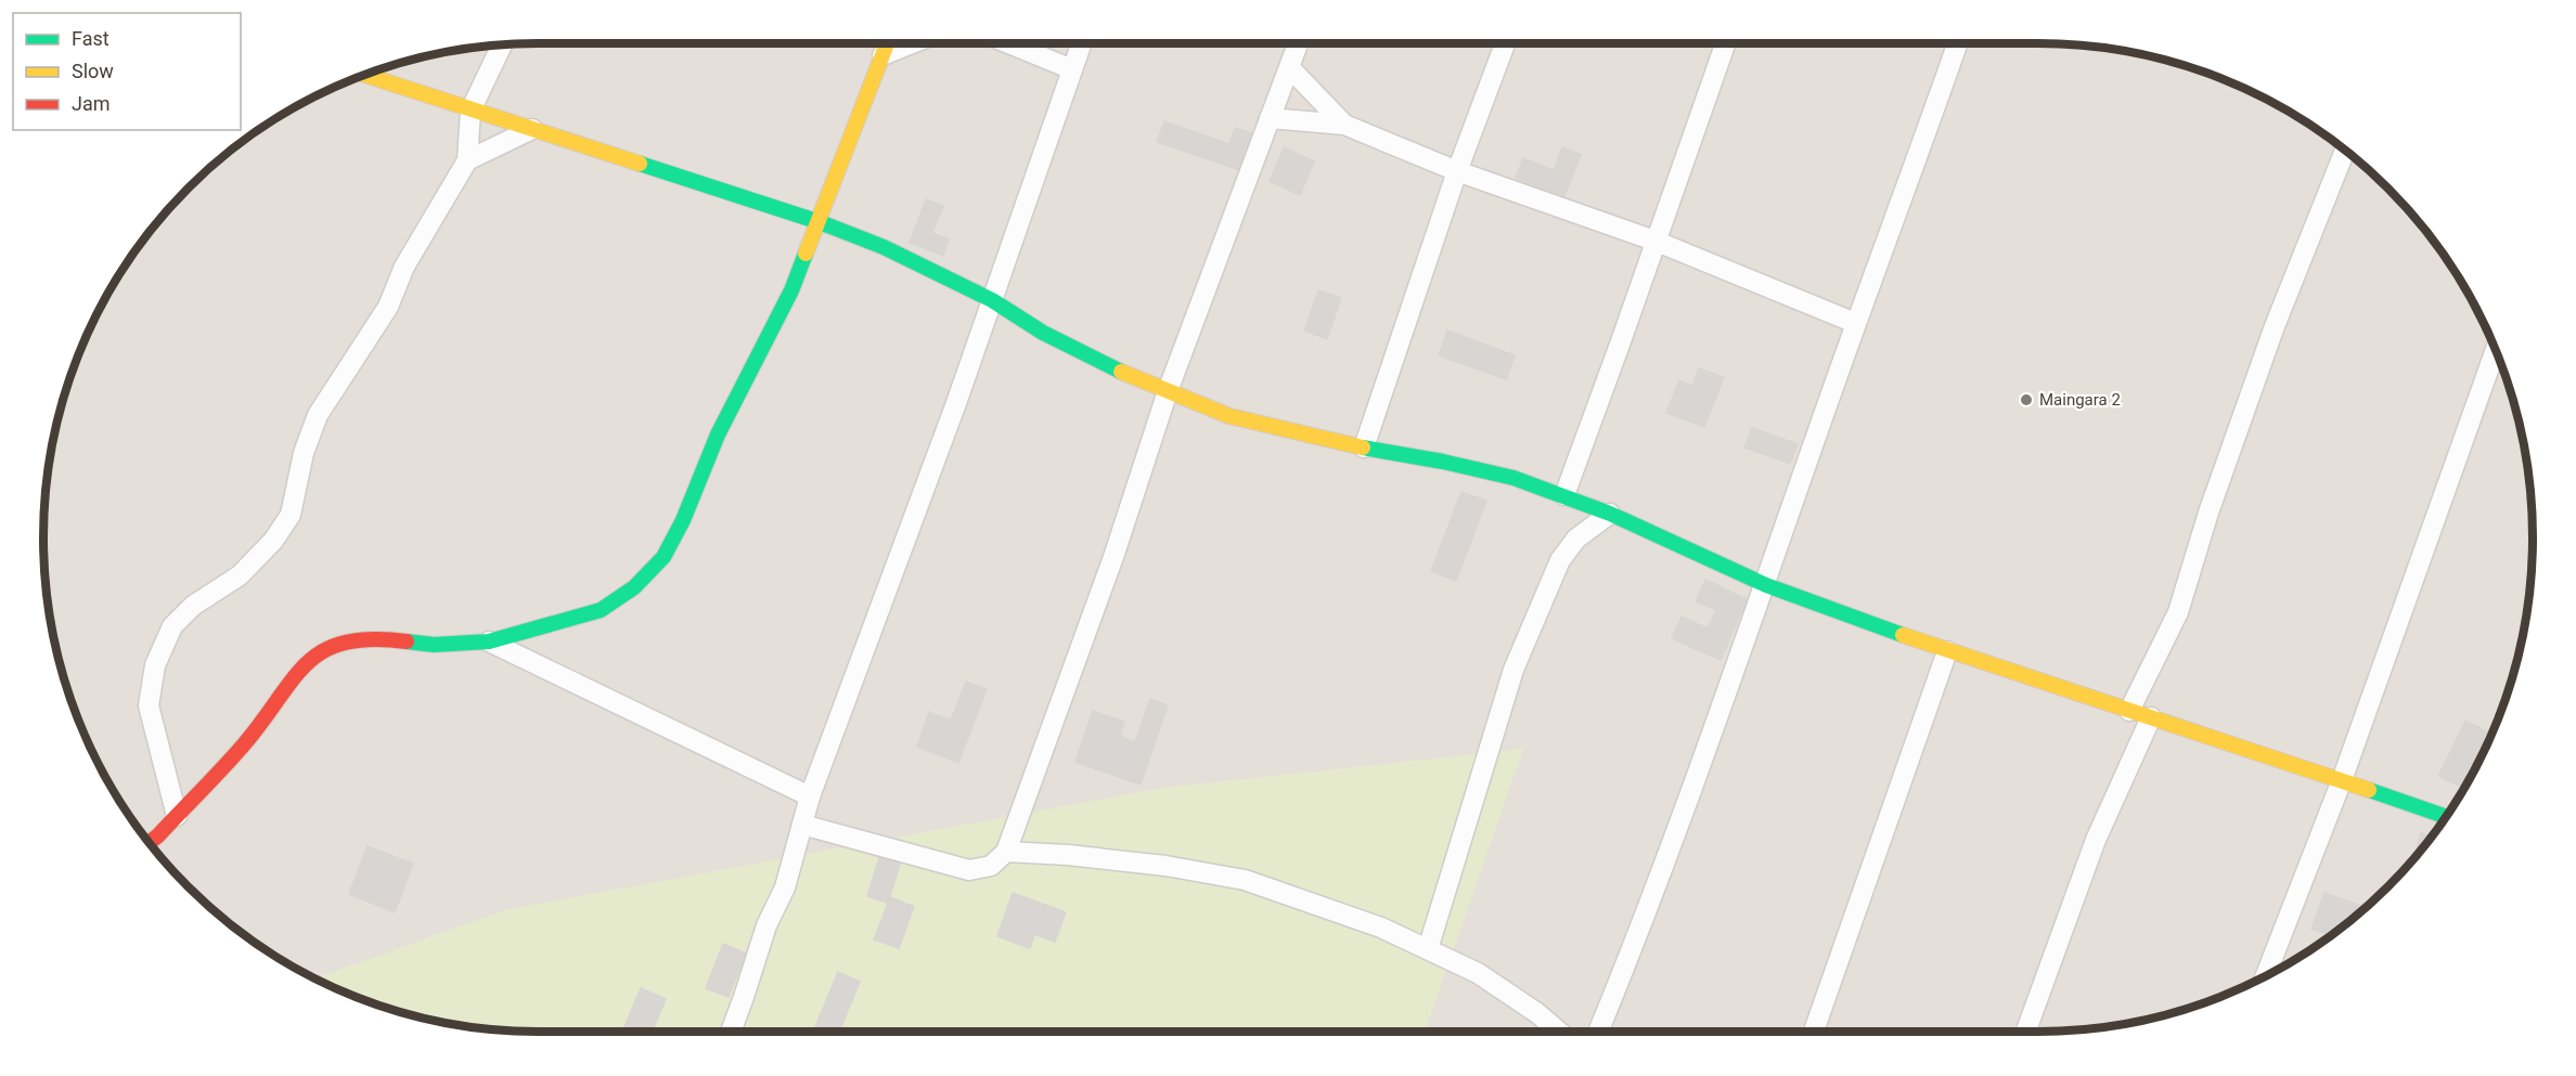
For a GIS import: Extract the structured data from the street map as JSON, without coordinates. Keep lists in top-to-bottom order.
{
  "places": ["Maingara 2"],
  "legend": ["Fast", "Slow", "Jam"]
}
